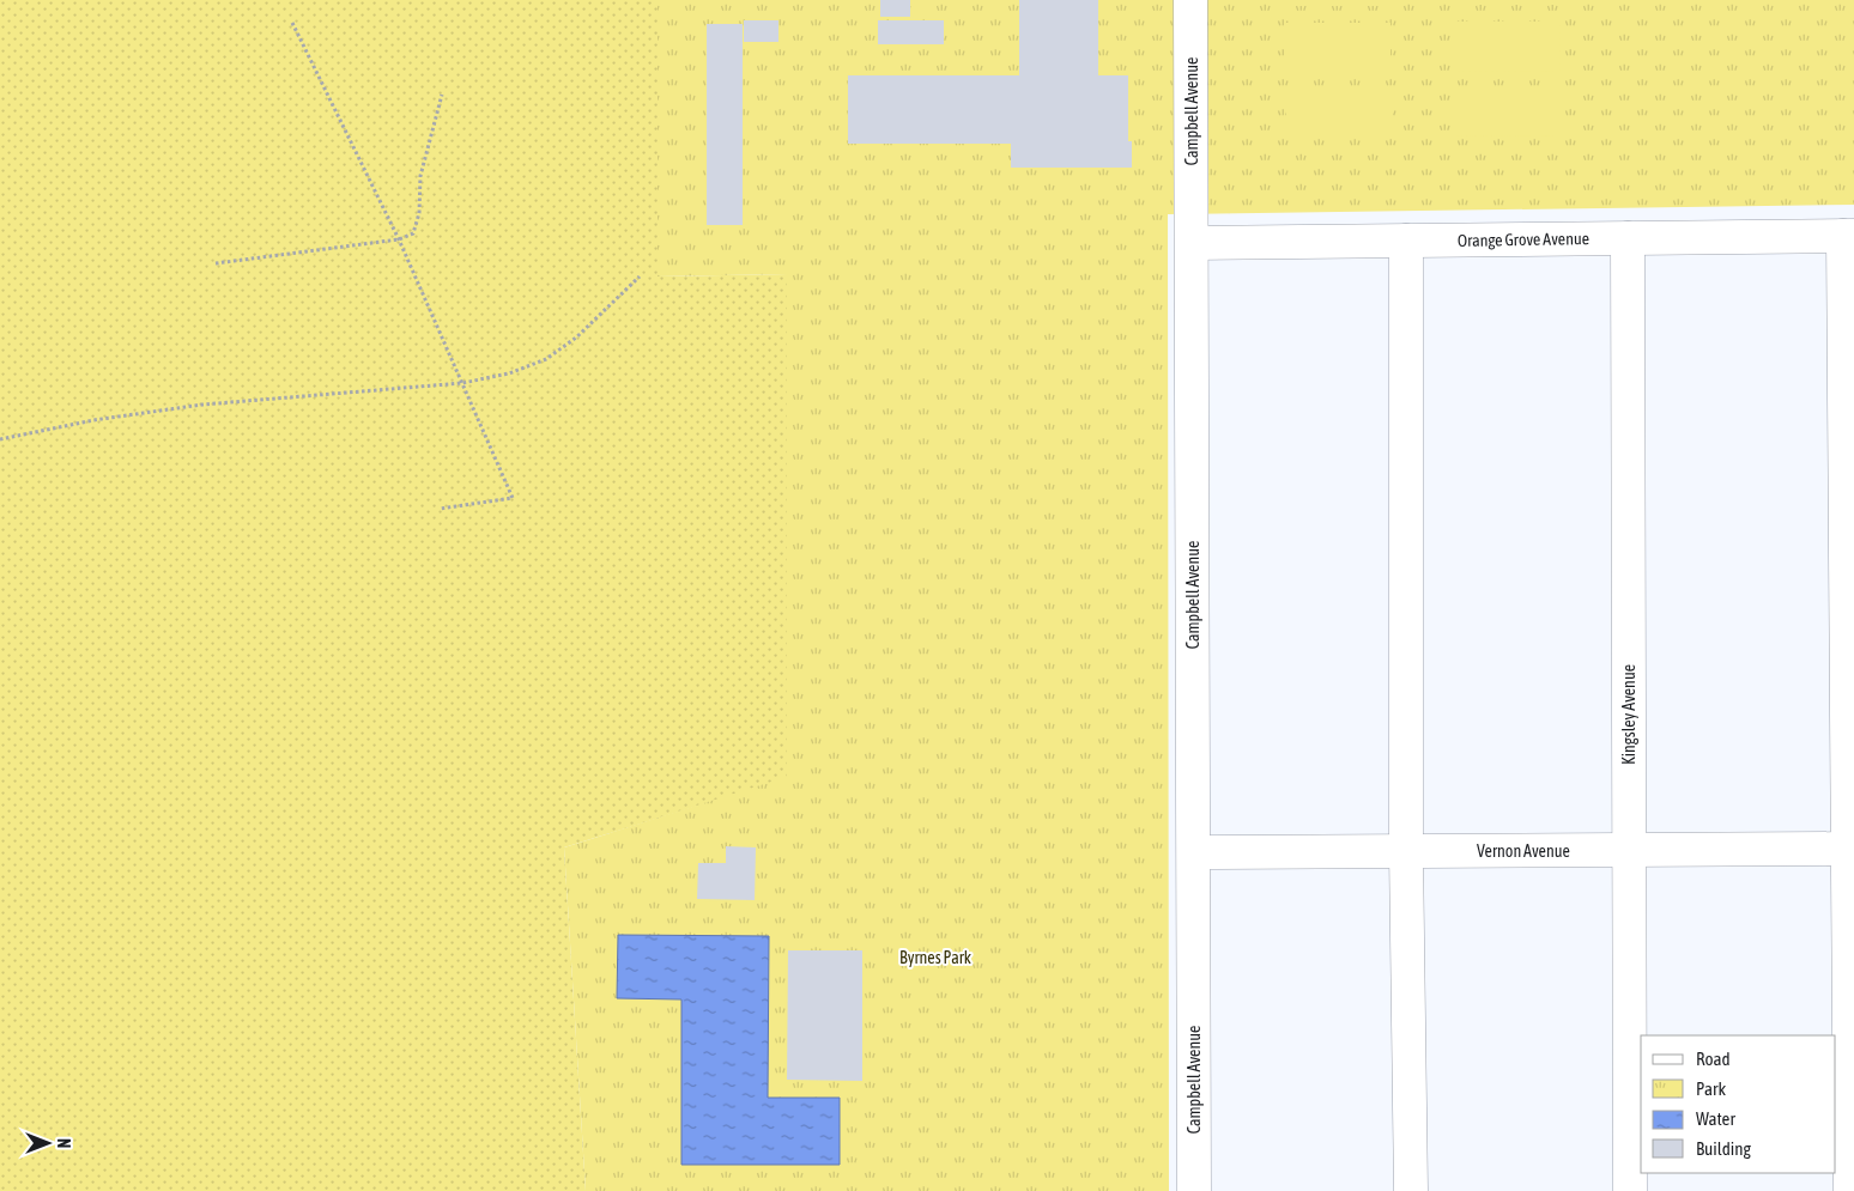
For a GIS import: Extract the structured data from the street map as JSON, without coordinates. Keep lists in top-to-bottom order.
{
  "streets": {
    "street": [
      "Campbell Avenue",
      "Orange Grove Avenue",
      "Kingsley Avenue",
      "Vernon Avenue"
    ]
  },
  "crossings": [
    ["Campbell Avenue", "Orange Grove Avenue"],
    ["Campbell Avenue", "Vernon Avenue"],
    ["Orange Grove Avenue", "Kingsley Avenue"],
    ["Kingsley Avenue", "Vernon Avenue"]
  ],
  "parks": ["Byrnes Park"],
  "legend": [
    "Road",
    "Park",
    "Water",
    "Building"
  ],
  "north": "right"
}
